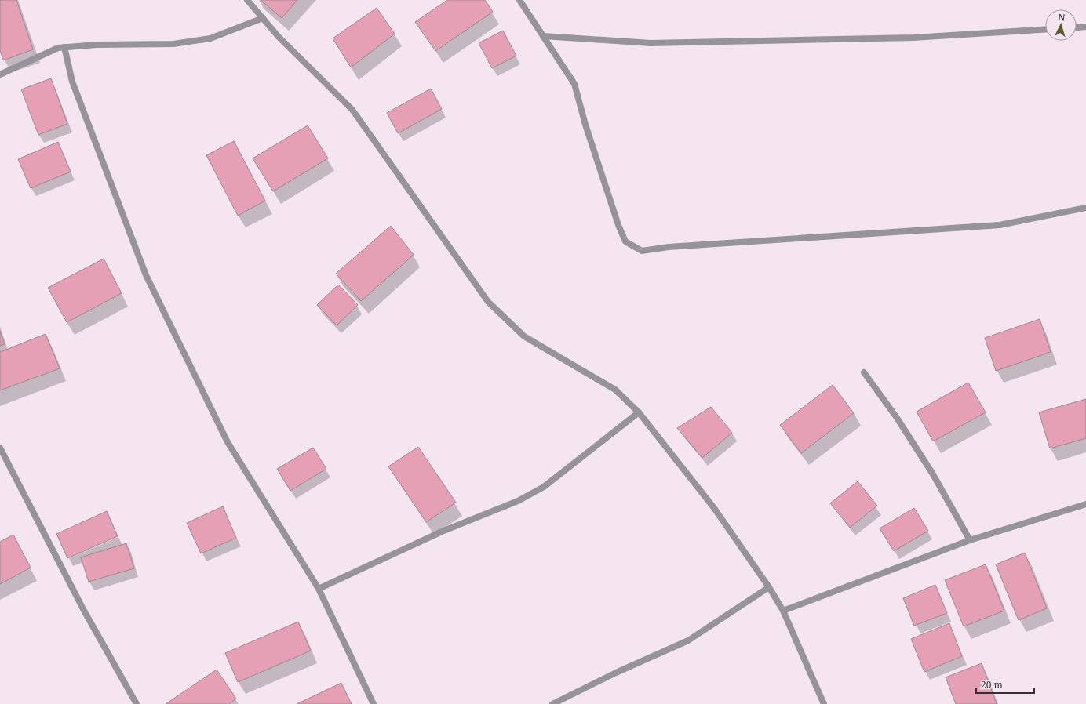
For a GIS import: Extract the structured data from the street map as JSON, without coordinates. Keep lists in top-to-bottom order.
{
  "scale_bar": "20 m",
  "north": "top"
}
